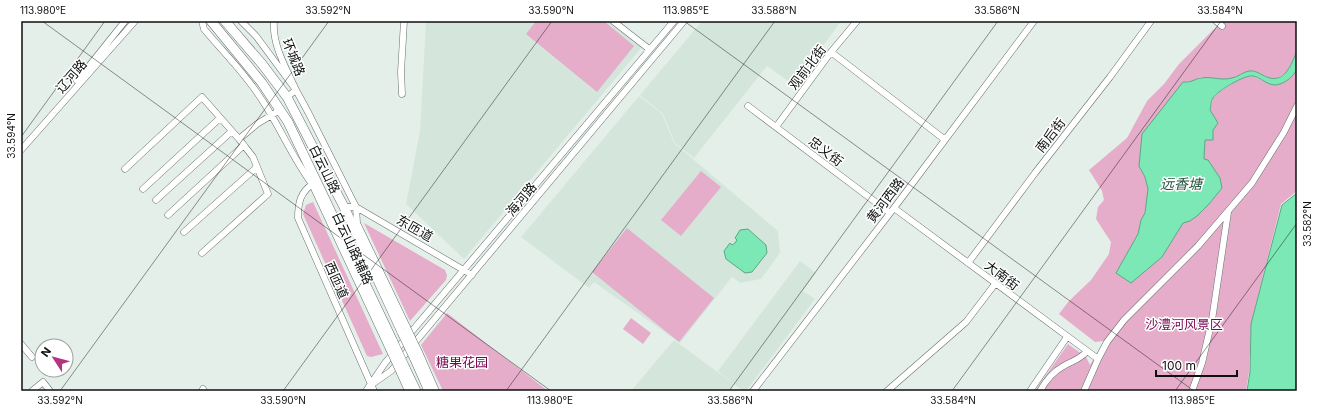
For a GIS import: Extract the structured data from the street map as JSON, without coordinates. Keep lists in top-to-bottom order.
{
  "streets": {
    "highway": ["白云山路"],
    "street": [
      "环城路",
      "观前北街",
      "辽河路",
      "南后街",
      "忠义街",
      "海河路",
      "黄河西路",
      "东匝道",
      "白云山路辅路",
      "大南街",
      "西匝道"
    ]
  },
  "crossings": [
    ["环城路", "白云山路"],
    ["环城路", "白云山路辅路"],
    ["观前北街", "忠义街"],
    ["南后街", "大南街"],
    ["忠义街", "黄河西路"],
    ["忠义街", "大南街"],
    ["白云山路", "白云山路辅路"],
    ["白云山路", "西匝道"],
    ["海河路", "东匝道"],
    ["海河路", "西匝道"],
    ["黄河西路", "大南街"],
    ["东匝道", "白云山路辅路"]
  ],
  "water": ["远香塘"],
  "parks": ["沙澧河风景区", "糖果花园"],
  "scale_bar": "100 m",
  "north": "top left",
  "coordinates": [
    "113.980°E",
    "33.592°N",
    "33.590°N",
    "113.985°E",
    "33.588°N",
    "33.586°N",
    "33.584°N",
    "33.594°N",
    "33.582°N"
  ]
}
